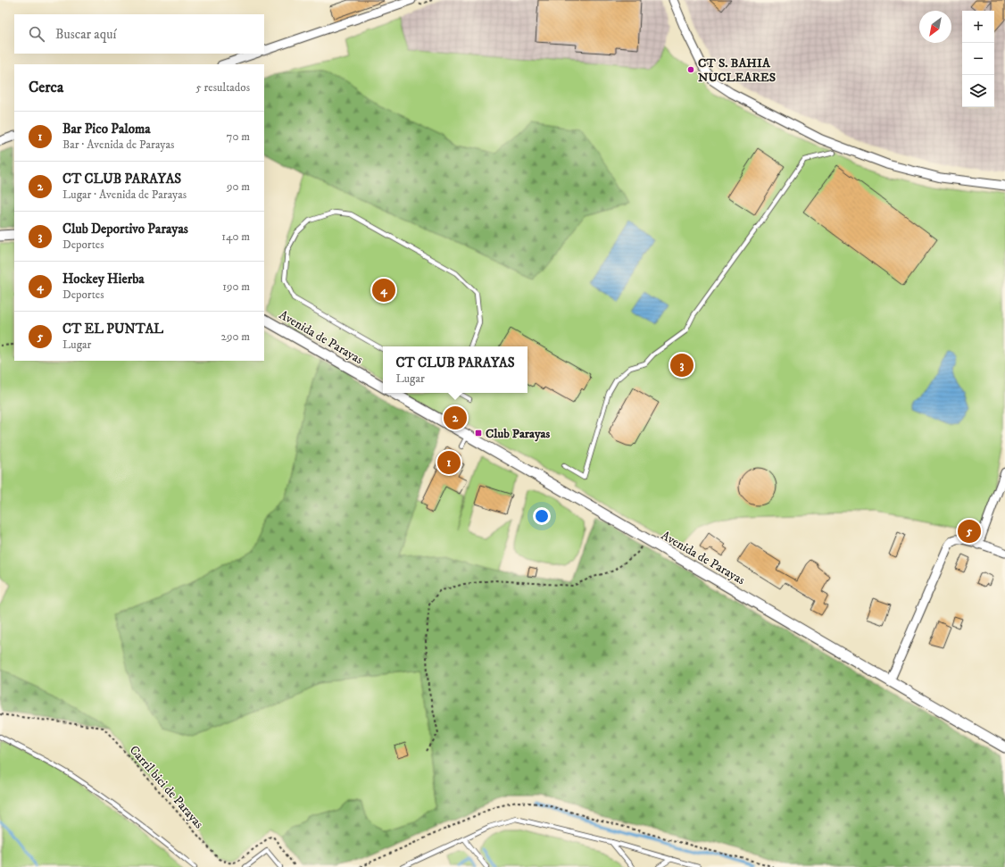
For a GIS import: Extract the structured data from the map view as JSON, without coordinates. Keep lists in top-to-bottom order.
{
  "streets": {
    "street": ["Avenida de Parayas"],
    "path": ["Carril bici de Parayas"]
  },
  "places": {
    "other": ["CT S. BAHIA NUCLEARES"],
    "transit": ["Club Parayas"]
  },
  "north": "bottom left",
  "page": {
    "map_buttons": ["+", "−"],
    "search": "Buscar aquí",
    "heading": ["Cerca", "5 resultados"],
    "list": [
      {
        "mark": "1",
        "name": "Bar Pico Paloma",
        "note": "Bar · Avenida de Parayas",
        "value": "70 m"
      },
      {
        "mark": "2",
        "name": "CT CLUB PARAYAS",
        "note": "Lugar · Avenida de Parayas",
        "value": "90 m"
      },
      {
        "mark": "3",
        "name": "Club Deportivo Parayas",
        "note": "Deportes",
        "value": "140 m"
      },
      {
        "mark": "4",
        "name": "Hockey Hierba",
        "note": "Deportes",
        "value": "190 m"
      },
      {
        "mark": "5",
        "name": "CT EL PUNTAL",
        "note": "Lugar",
        "value": "290 m"
      }
    ],
    "pins": [
      "4",
      "3",
      "2",
      "1",
      "5"
    ],
    "popup": ["CT CLUB PARAYAS", "Lugar"]
  }
}
